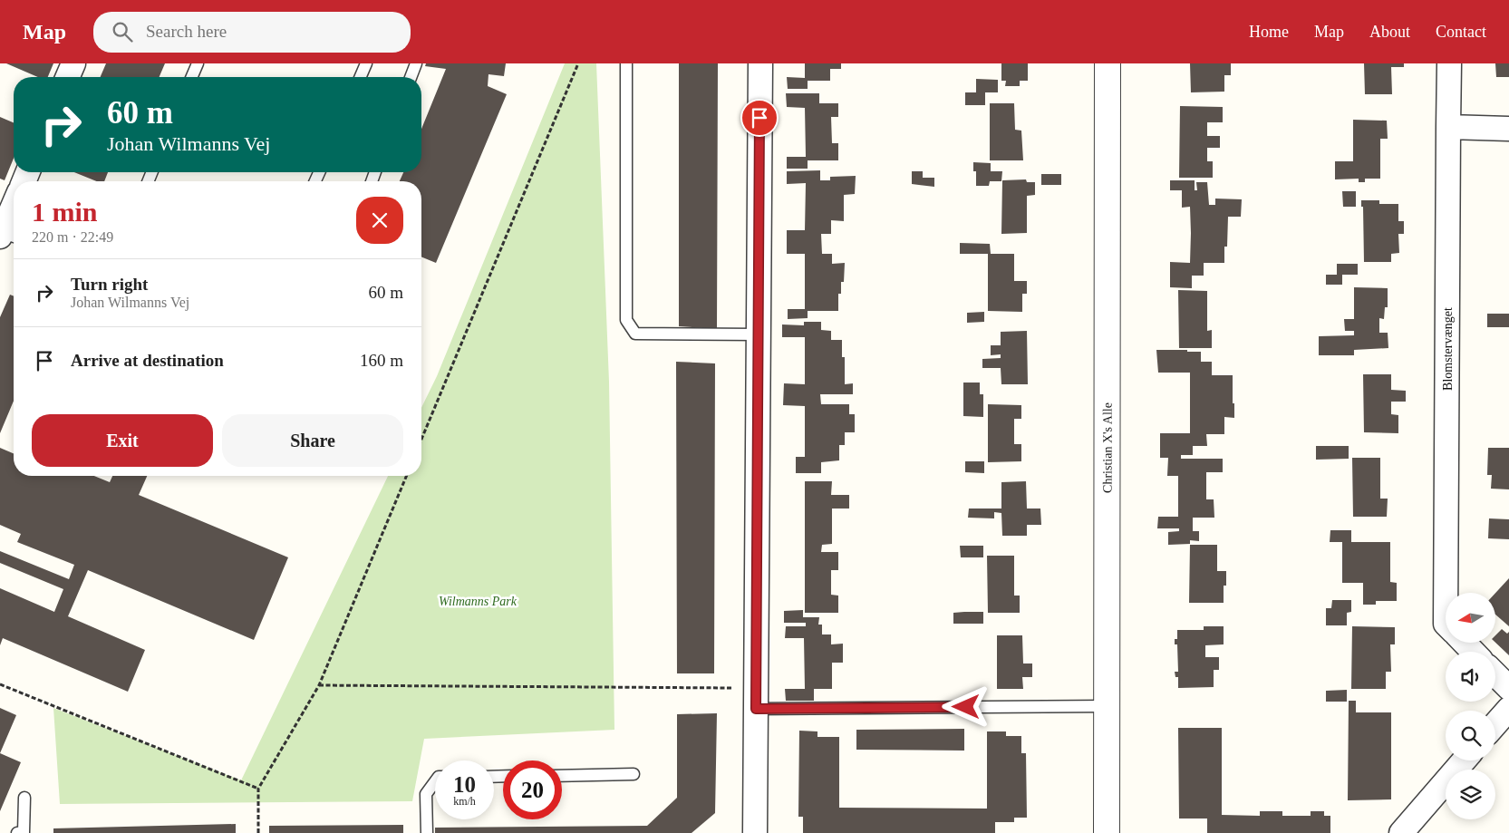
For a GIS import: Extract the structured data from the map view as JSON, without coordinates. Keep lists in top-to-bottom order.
{
  "streets": {
    "street": ["Blomstervænget", "Christian X's Alle"]
  },
  "parks": ["Wilmanns Park"],
  "north": "left",
  "page": {
    "header": "Map",
    "search": "Search here",
    "nav": [
      "Home",
      "Map",
      "About",
      "Contact"
    ],
    "turn": ["60 m", "Johan Wilmanns Vej"],
    "heading": ["1 min", "220 m · 22:49"],
    "list": [
      {
        "name": "Turn right",
        "note": "Johan Wilmanns Vej",
        "value": "60 m"
      },
      {
        "name": "Arrive at destination",
        "value": "160 m"
      }
    ],
    "buttons": ["Exit", "Share"],
    "speed": "10 km/h",
    "limit": "20"
  }
}
